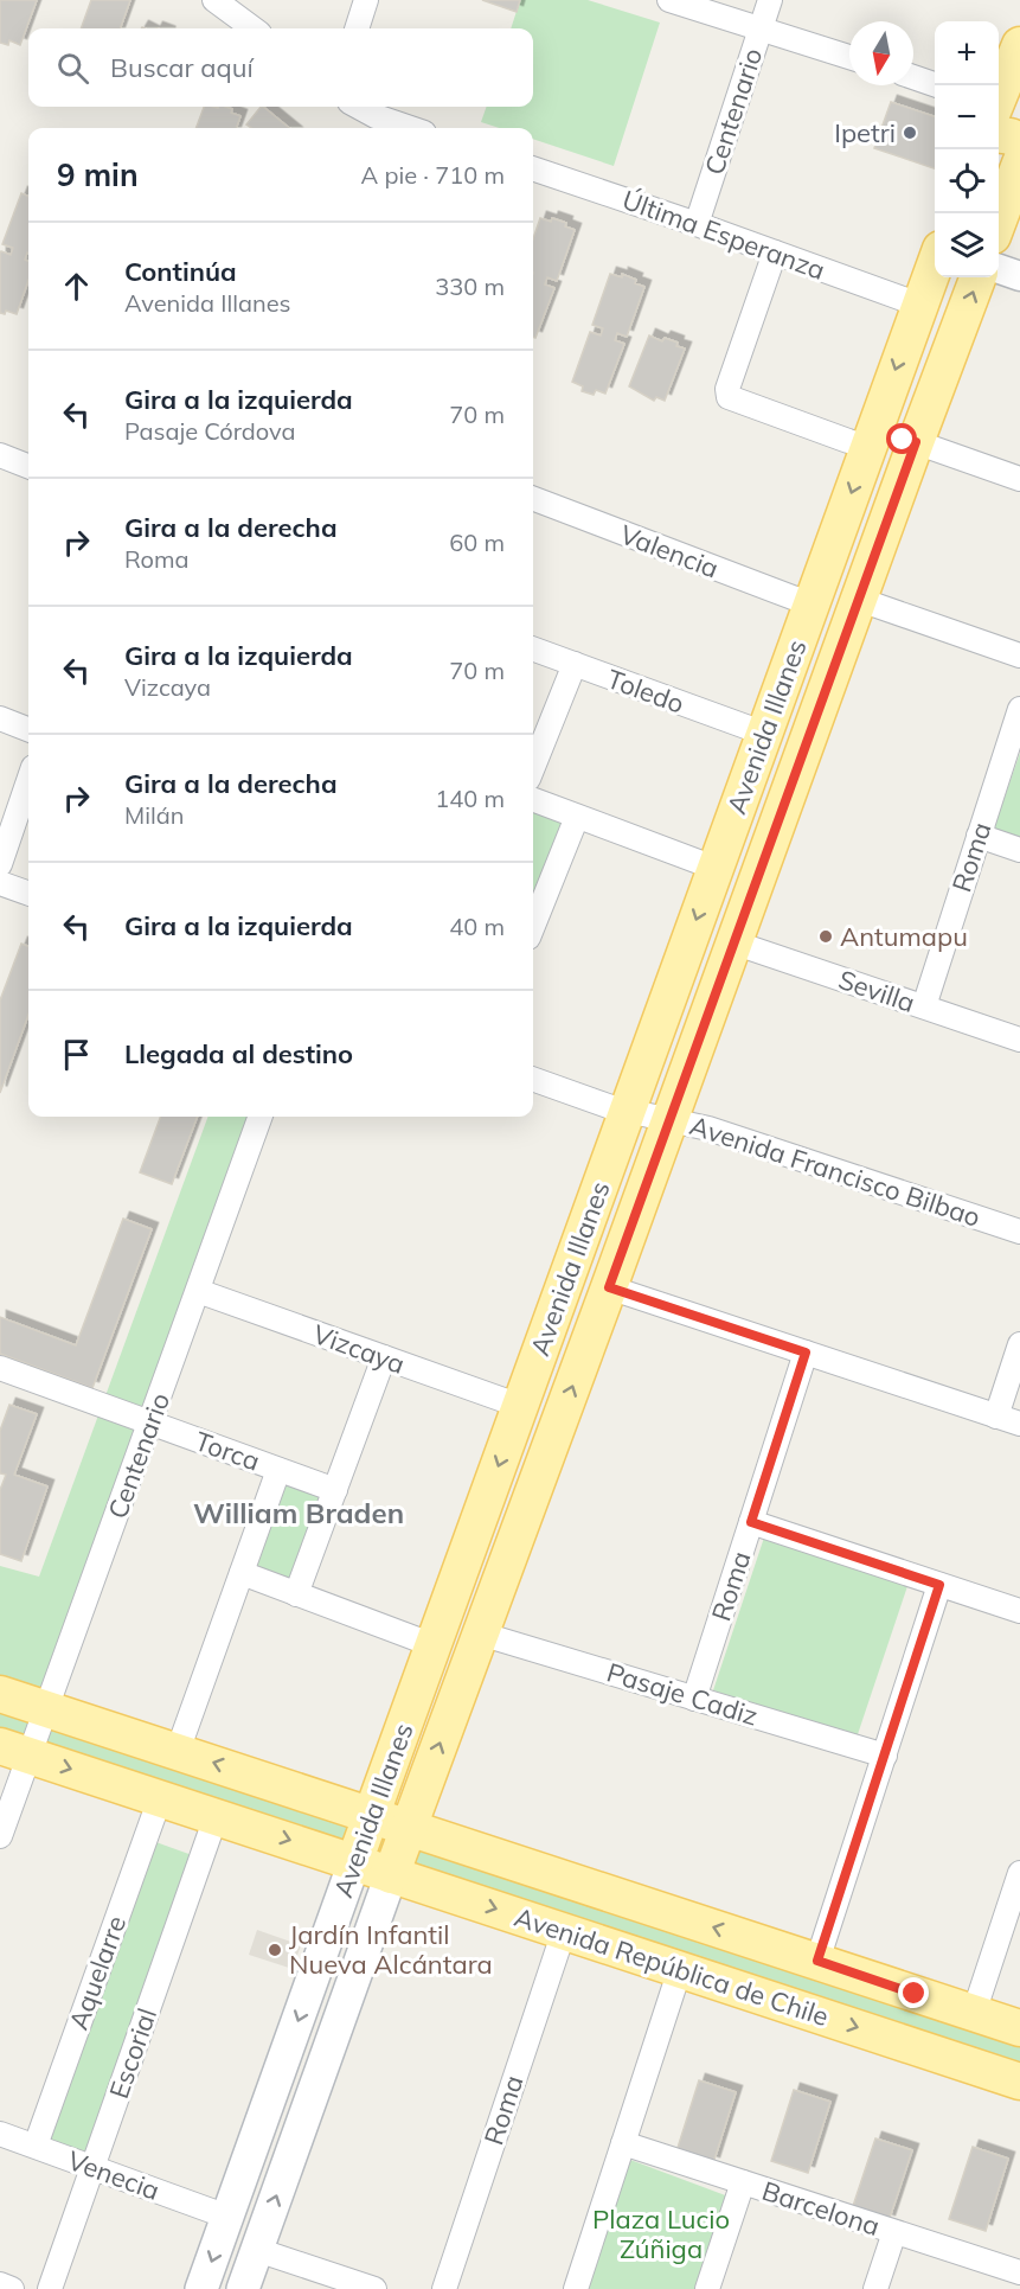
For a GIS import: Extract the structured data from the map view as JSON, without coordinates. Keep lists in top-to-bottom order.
{
  "streets": {
    "main road": ["Avenida Illanes", "Avenida República de Chile"],
    "street": [
      "Centenario",
      "Última Esperanza",
      "Valencia",
      "Toledo",
      "Roma",
      "Sevilla",
      "Avenida Francisco Bilbao",
      "Vizcaya",
      "Torca",
      "Pasaje Cadiz",
      "Aquelarre",
      "Escorial",
      "Venecia",
      "Barcelona"
    ]
  },
  "crossings": [
    ["Centenario", "Última Esperanza"],
    ["Centenario", "Vizcaya"],
    ["Centenario", "Torca"],
    ["Centenario", "Avenida República de Chile"],
    ["Última Esperanza", "Avenida Illanes"],
    ["Valencia", "Avenida Illanes"],
    ["Toledo", "Avenida Illanes"],
    ["Avenida Illanes", "Sevilla"],
    ["Avenida Illanes", "Avenida Francisco Bilbao"],
    ["Avenida Illanes", "Vizcaya"],
    ["Avenida Illanes", "Pasaje Cadiz"],
    ["Avenida Illanes", "Avenida República de Chile"],
    ["Avenida Illanes", "Venecia"],
    ["Roma", "Sevilla"],
    ["Roma", "Pasaje Cadiz"],
    ["Roma", "Avenida República de Chile"],
    ["Avenida República de Chile", "Aquelarre"],
    ["Avenida República de Chile", "Escorial"],
    ["Aquelarre", "Venecia"],
    ["Escorial", "Venecia"]
  ],
  "districts": ["William Braden"],
  "parks": ["Plaza Lucio Zúñiga"],
  "places": ["Ipetri", "Antumapu", "Jardín Infantil Nueva Alcántara"],
  "north": "bottom",
  "page": {
    "map_buttons": ["+", "−"],
    "search": "Buscar aquí",
    "heading": ["9 min", "A pie · 710 m"],
    "list": [
      ["Continúa", "Avenida Illanes", "330 m"],
      ["Gira a la izquierda", "Pasaje Córdova", "70 m"],
      ["Gira a la derecha", "Roma", "60 m"],
      ["Gira a la izquierda", "Vizcaya", "70 m"],
      ["Gira a la derecha", "Milán", "140 m"],
      ["Gira a la izquierda", "40 m"],
      "Llegada al destino"
    ]
  }
}
